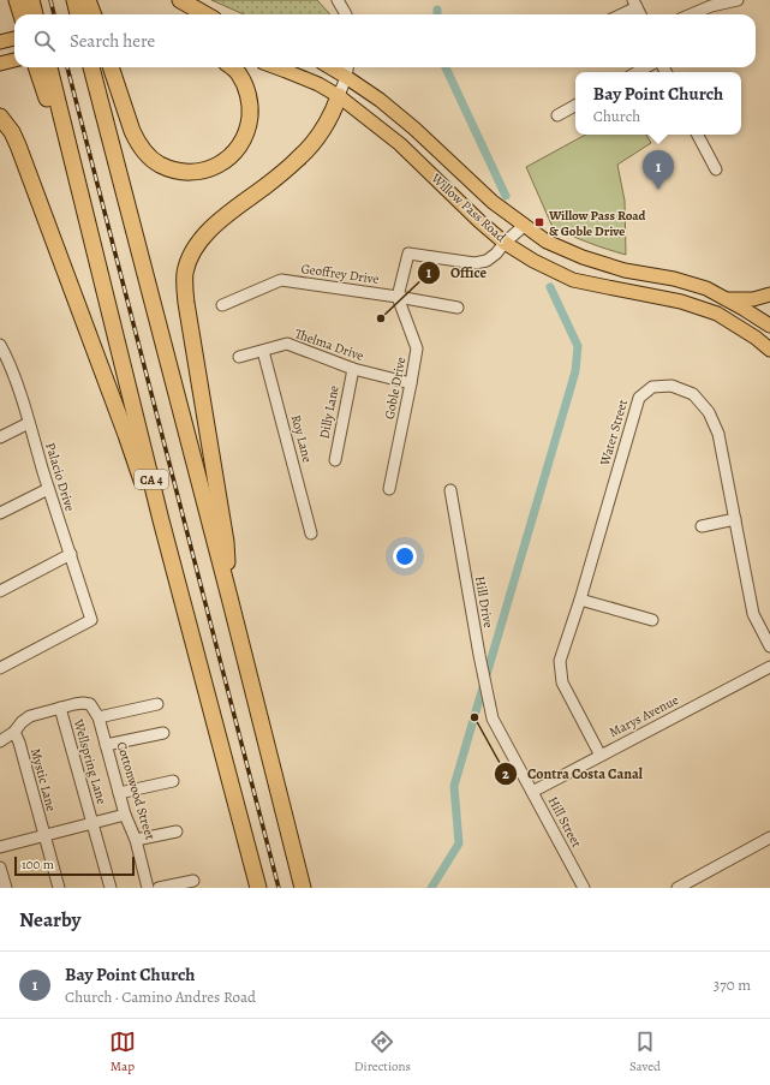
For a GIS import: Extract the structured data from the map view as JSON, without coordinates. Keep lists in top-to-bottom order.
{
  "streets": {
    "highway": ["CA 4"],
    "main road": ["Willow Pass Road"],
    "street": [
      "Geoffrey Drive",
      "Thelma Drive",
      "Goble Drive",
      "Dilly Lane",
      "Water Street",
      "Roy Lane",
      "Palacio Drive",
      "Hill Drive",
      "Marys Avenue",
      "Wellspring Lane",
      "Mystic Lane",
      "Cottonwood Street",
      "Hill Street"
    ]
  },
  "crossings": [
    ["Geoffrey Drive", "Goble Drive"],
    ["Thelma Drive", "Goble Drive"],
    ["Thelma Drive", "Dilly Lane"],
    ["Thelma Drive", "Roy Lane"],
    ["Water Street", "Marys Avenue"],
    ["Hill Drive", "Hill Street"],
    ["Marys Avenue", "Hill Street"],
    ["Wellspring Lane", "Cottonwood Street"]
  ],
  "places": {
    "transit": ["Willow Pass Road & Goble Drive"],
    "other": ["Office", "Contra Costa Canal"]
  },
  "scale_bar": "100 m",
  "page": {
    "search": "Search here",
    "popup": ["Bay Point Church", "Church"],
    "pins": "1",
    "scale": "100 m",
    "heading": "Nearby",
    "list": [
      {
        "mark": "1",
        "name": "Bay Point Church",
        "note": "Church · Camino Andres Road",
        "value": "370 m"
      }
    ],
    "nav": ["Map", "Directions", "Saved"]
  }
}
